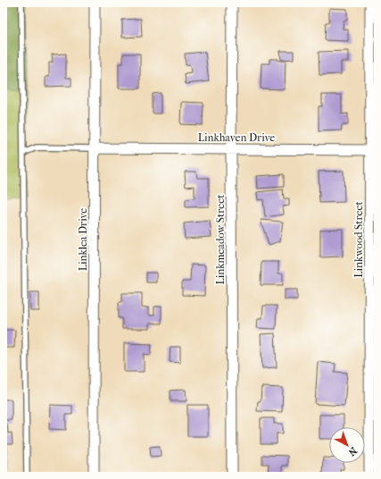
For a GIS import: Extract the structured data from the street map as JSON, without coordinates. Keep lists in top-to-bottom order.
{
  "streets": {
    "street": [
      "Linkhaven Drive",
      "Linklea Drive",
      "Linkmeadow Street",
      "Linkwood Street"
    ]
  },
  "crossings": [
    ["Linkhaven Drive", "Linklea Drive"],
    ["Linkhaven Drive", "Linkmeadow Street"],
    ["Linkhaven Drive", "Linkwood Street"]
  ],
  "north": "bottom right"
}
